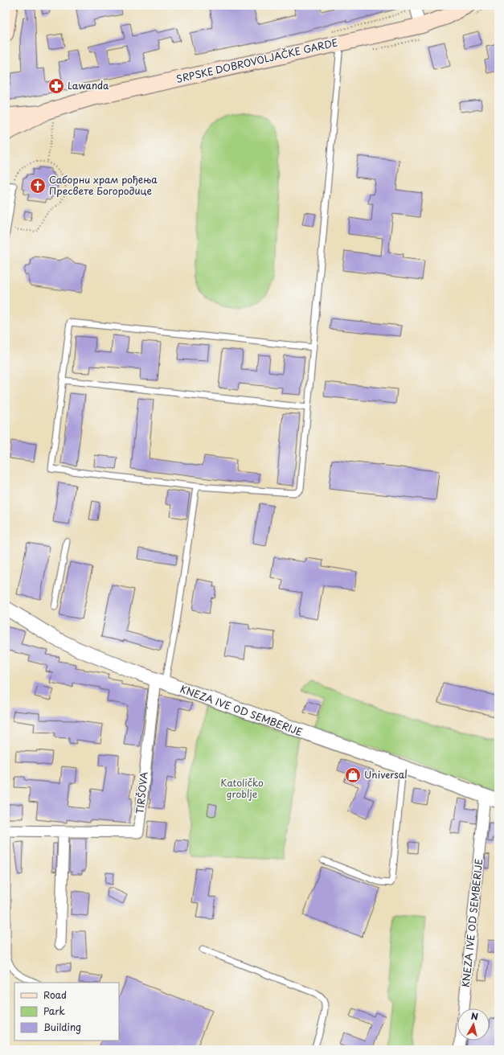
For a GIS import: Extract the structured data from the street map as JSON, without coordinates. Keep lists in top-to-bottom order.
{
  "streets": {
    "main road": ["SRPSKE DOBROVOLJAČKE GARDE"],
    "street": ["KNEZA IVE OD SEMBERIJE", "TIRŠOVA"]
  },
  "crossings": [
    ["KNEZA IVE OD SEMBERIJE", "TIRŠOVA"]
  ],
  "parks": ["Katoličko groblje"],
  "places": {
    "pharmacy": ["Lawanda"],
    "church": ["Саборни храм рођења Пресвете Богородице"],
    "shop": ["Universal"]
  },
  "legend": ["Road", "Park", "Building"],
  "north": "top"
}
